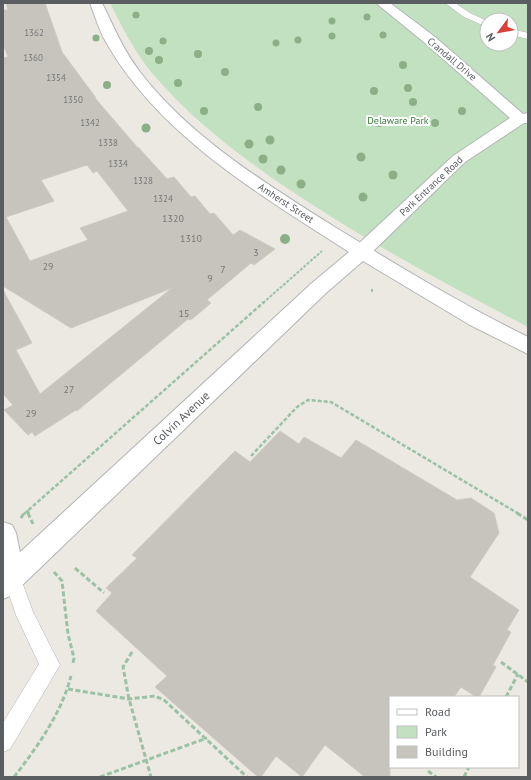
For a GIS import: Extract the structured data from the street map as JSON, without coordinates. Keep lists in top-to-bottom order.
{
  "streets": {
    "street": [
      "Crandall Drive",
      "Park Entrance Road",
      "Amherst Street",
      "Colvin Avenue"
    ]
  },
  "crossings": [
    ["Crandall Drive", "Park Entrance Road"],
    ["Park Entrance Road", "Amherst Street"],
    ["Park Entrance Road", "Colvin Avenue"],
    ["Amherst Street", "Colvin Avenue"]
  ],
  "parks": ["Delaware Park"],
  "house_numbers": [
    "1362",
    "1360",
    "1354",
    "1350",
    "1342",
    "1338",
    "1334",
    "1328",
    "1324",
    "1320",
    "1310",
    "3",
    "29",
    "7",
    "9",
    "15",
    "27",
    "29"
  ],
  "legend": ["Road", "Park", "Building"],
  "north": "bottom left"
}
